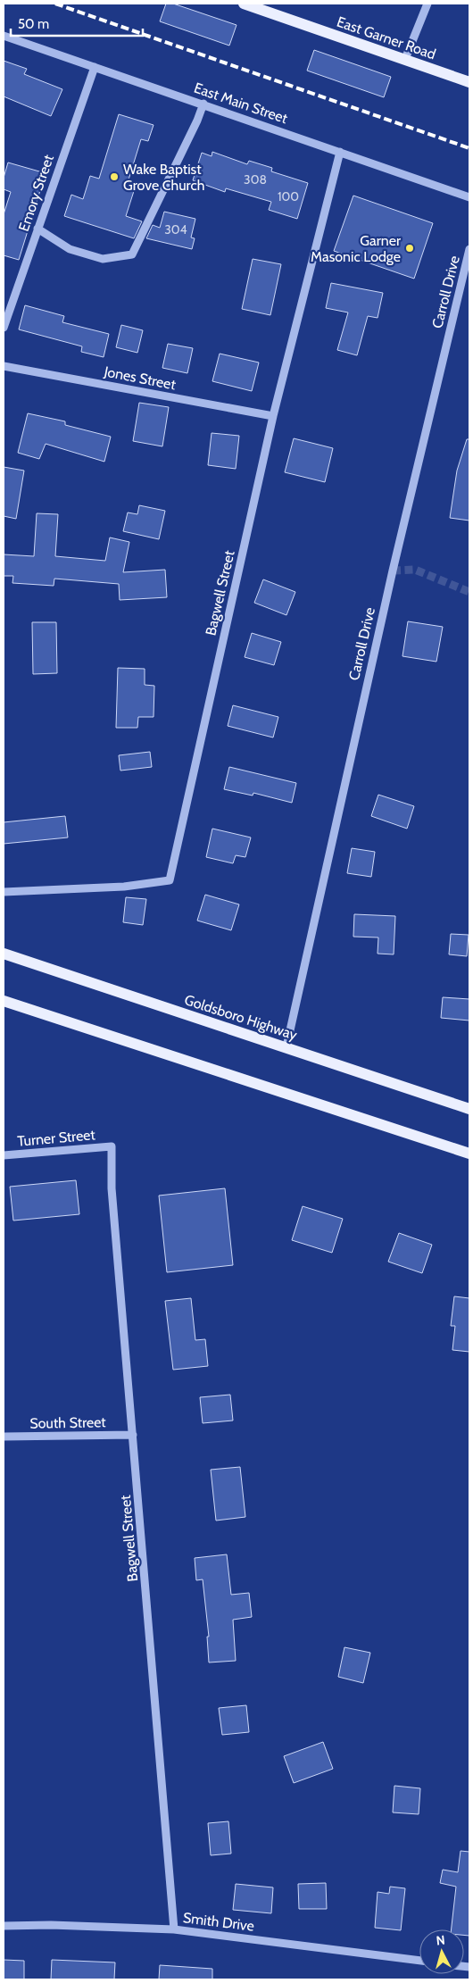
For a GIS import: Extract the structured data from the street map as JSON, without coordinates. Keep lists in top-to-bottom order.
{
  "streets": {
    "main road": ["East Garner Road", "Goldsboro Highway"],
    "street": [
      "East Main Street",
      "Emory Street",
      "Carroll Drive",
      "Jones Street",
      "Bagwell Street",
      "Turner Street",
      "South Street",
      "Smith Drive"
    ]
  },
  "crossings": [
    ["East Main Street", "Emory Street"],
    ["East Main Street", "Bagwell Street"],
    ["Carroll Drive", "Goldsboro Highway"],
    ["Jones Street", "Bagwell Street"],
    ["Bagwell Street", "Turner Street"],
    ["Bagwell Street", "South Street"],
    ["Bagwell Street", "Smith Drive"]
  ],
  "places": ["Wake Baptist Grove Church", "Garner Masonic Lodge"],
  "house_numbers": ["308", "100", "304"],
  "scale_bar": "50 m",
  "north": "top"
}
